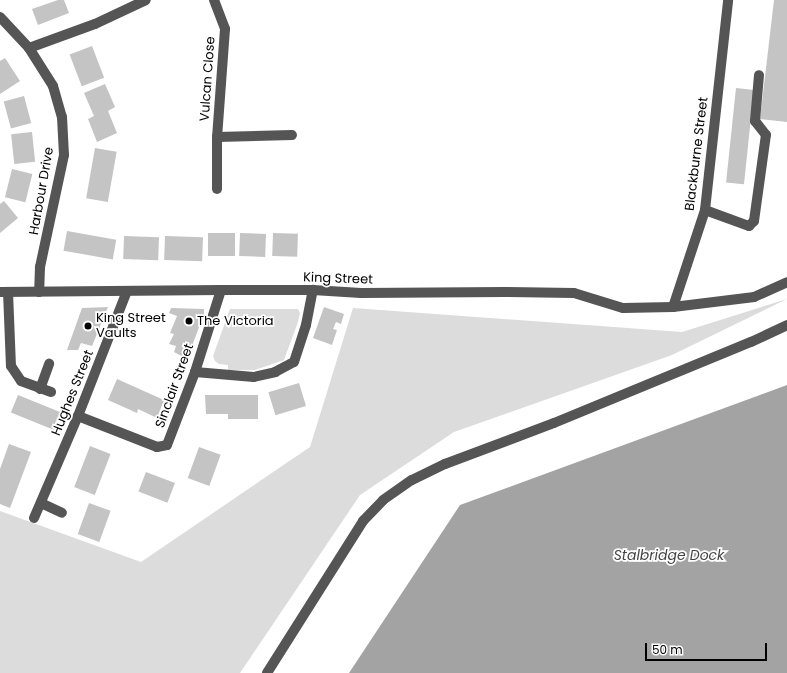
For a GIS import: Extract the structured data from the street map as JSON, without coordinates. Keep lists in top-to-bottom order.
{
  "streets": {
    "street": [
      "Vulcan Close",
      "Blackburne Street",
      "Harbour Drive",
      "King Street",
      "Sinclair Street",
      "Hughes Street"
    ]
  },
  "crossings": [
    ["Blackburne Street", "King Street"],
    ["Harbour Drive", "King Street"],
    ["King Street", "Sinclair Street"],
    ["King Street", "Hughes Street"],
    ["Sinclair Street", "Hughes Street"]
  ],
  "water": ["Stalbridge Dock"],
  "places": ["The Victoria", "King Street Vaults"],
  "scale_bar": "50 m"
}
